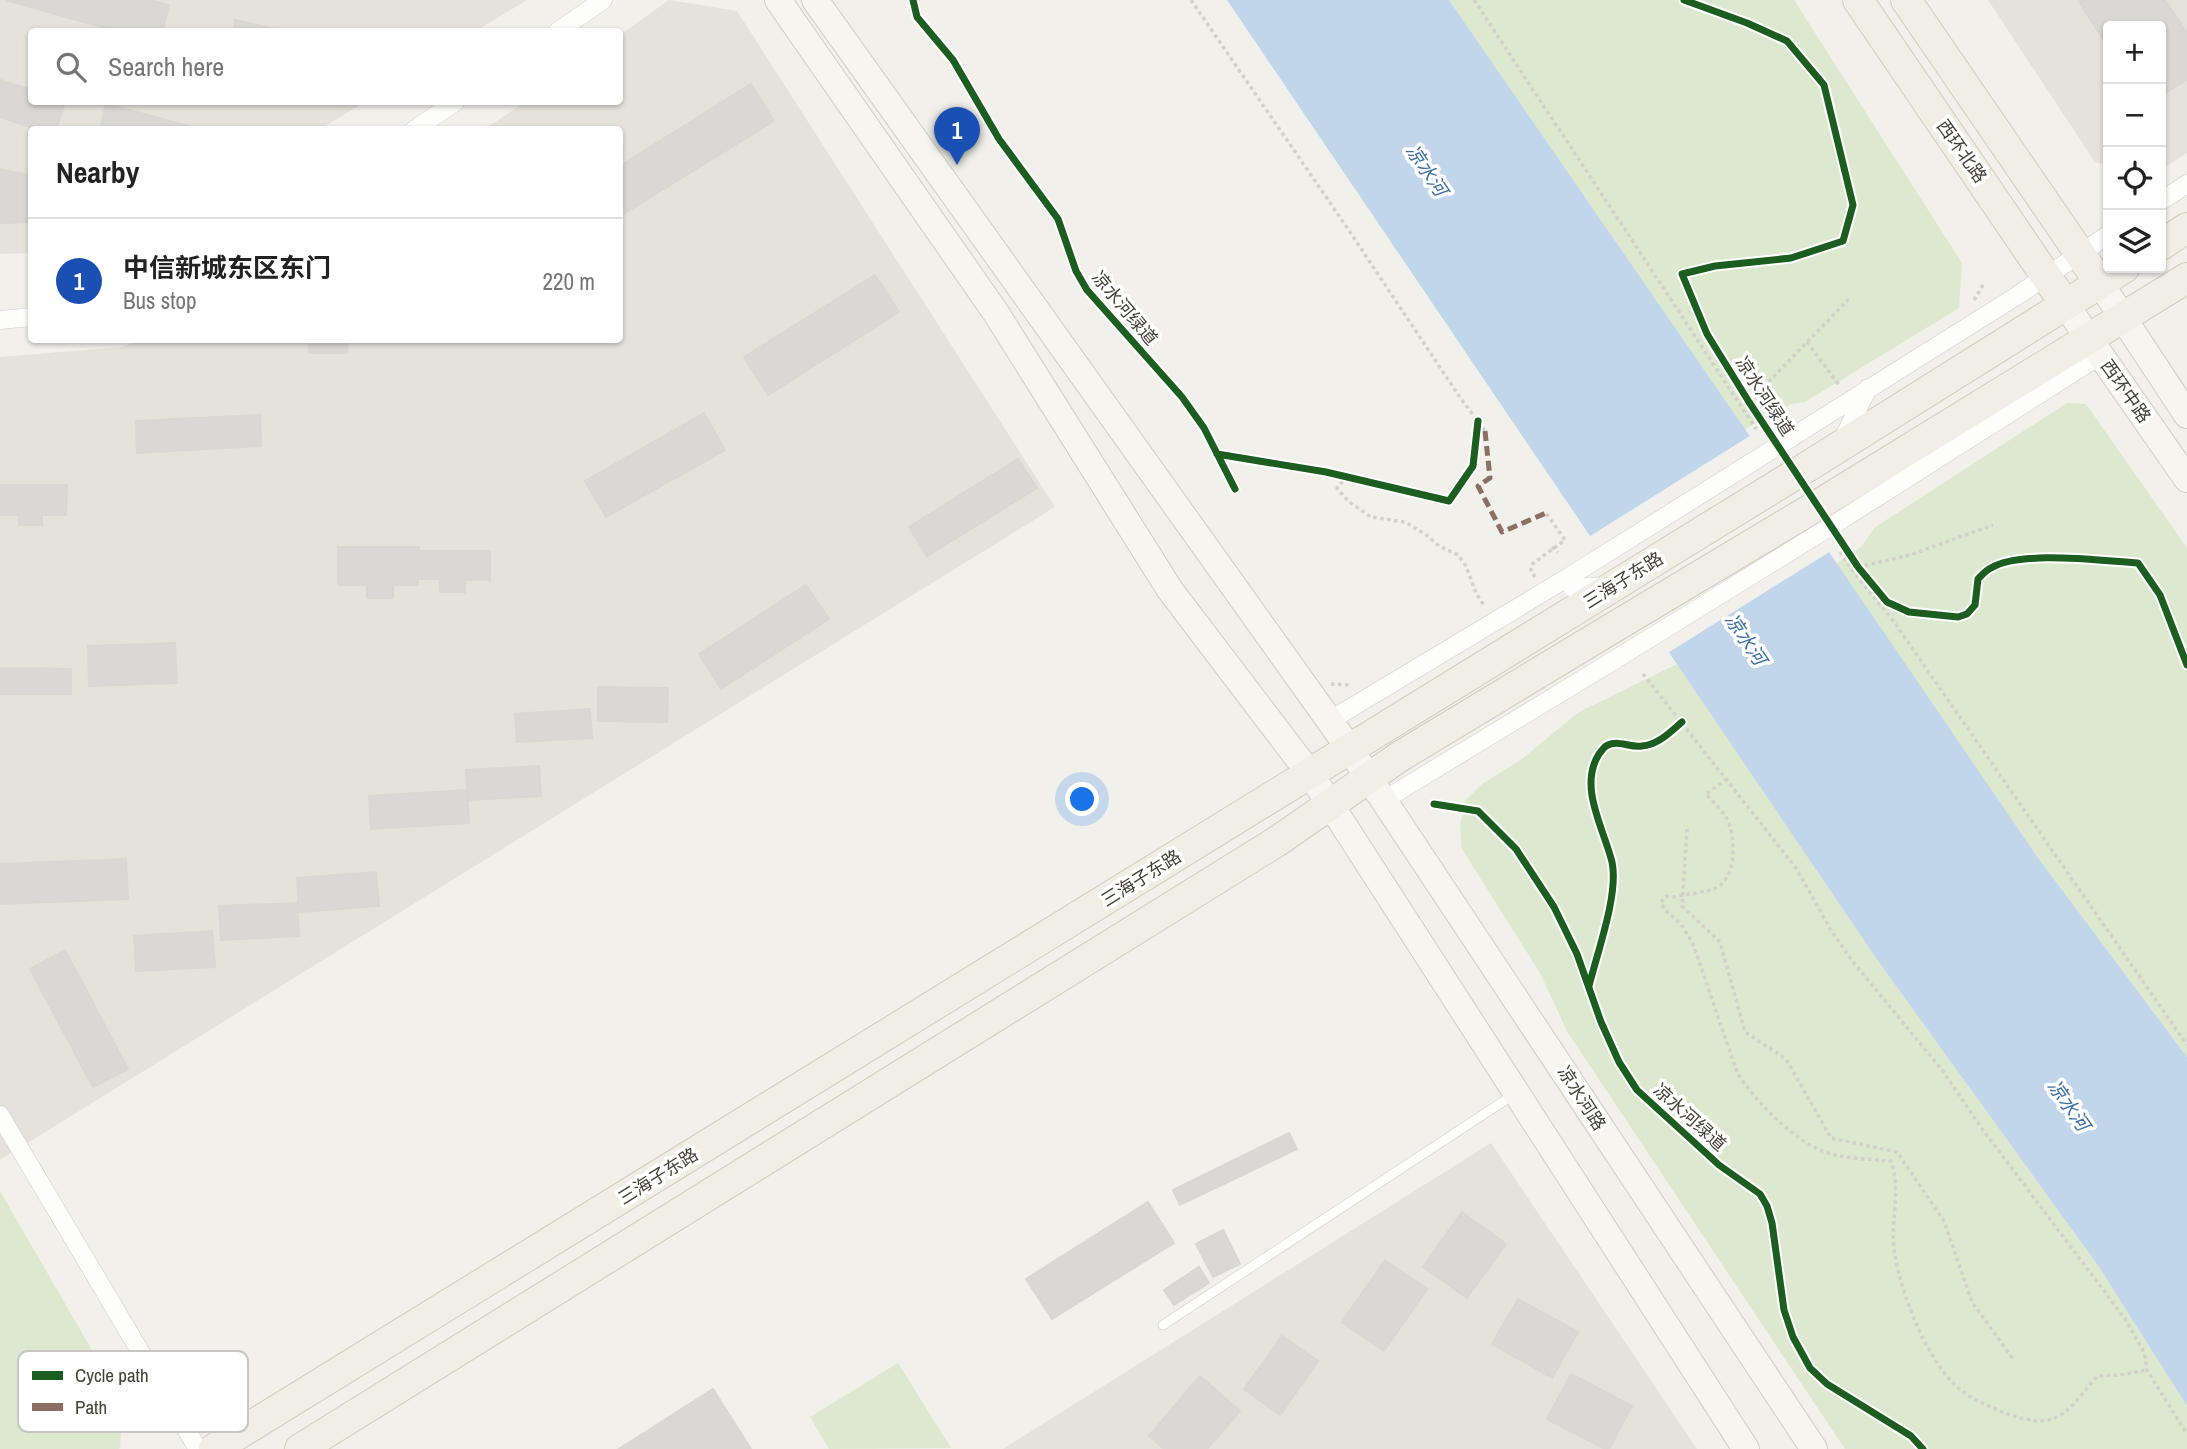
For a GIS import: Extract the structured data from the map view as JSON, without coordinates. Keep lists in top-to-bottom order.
{
  "streets": {
    "main road": ["西环北路", "三海子东路"],
    "street": ["西环中路", "凉水河路"],
    "cycle path": ["凉水河绿道"]
  },
  "crossings": [
    ["西环北路", "西环中路"],
    ["西环北路", "三海子东路"],
    ["西环中路", "三海子东路"],
    ["三海子东路", "凉水河路"]
  ],
  "water": ["凉水河"],
  "legend": ["Cycle path", "Path"],
  "page": {
    "map_buttons": ["+", "−"],
    "search": "Search here",
    "pins": "1",
    "heading": "Nearby",
    "list": [
      {
        "mark": "1",
        "name": "中信新城东区东门",
        "note": "Bus stop",
        "value": "220 m"
      }
    ]
  }
}
